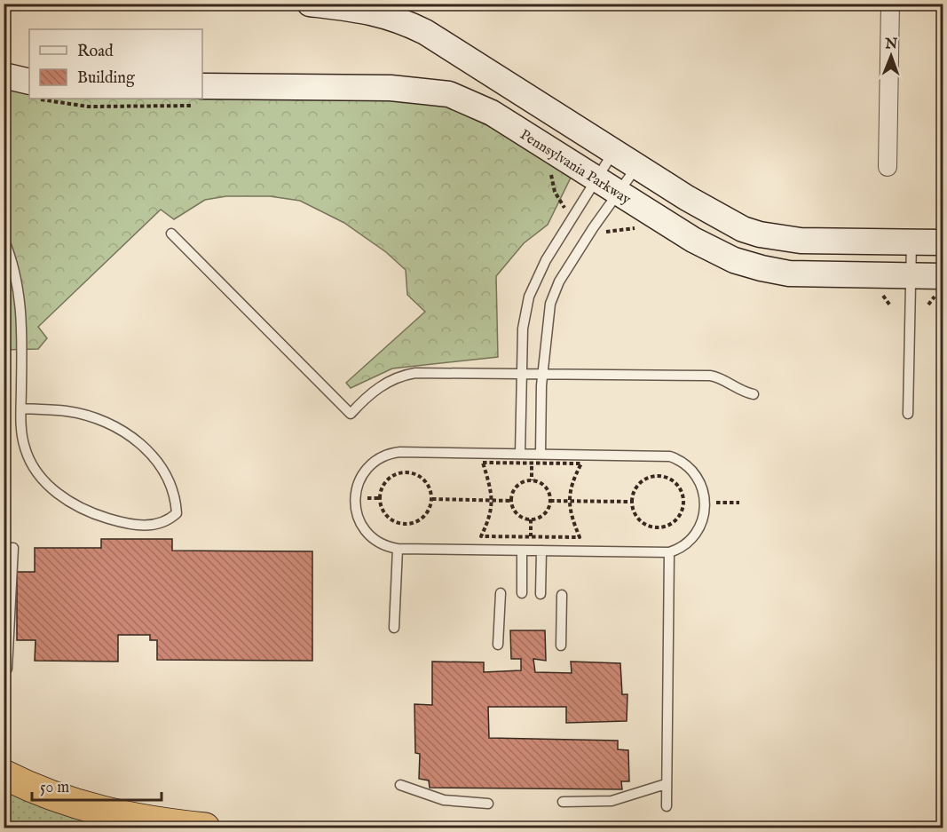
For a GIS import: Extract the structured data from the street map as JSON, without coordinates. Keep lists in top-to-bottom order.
{
  "streets": {
    "main road": ["Pennsylvania Parkway"]
  },
  "legend": ["Road", "Building"],
  "scale_bar": "50 m",
  "north": "top"
}
